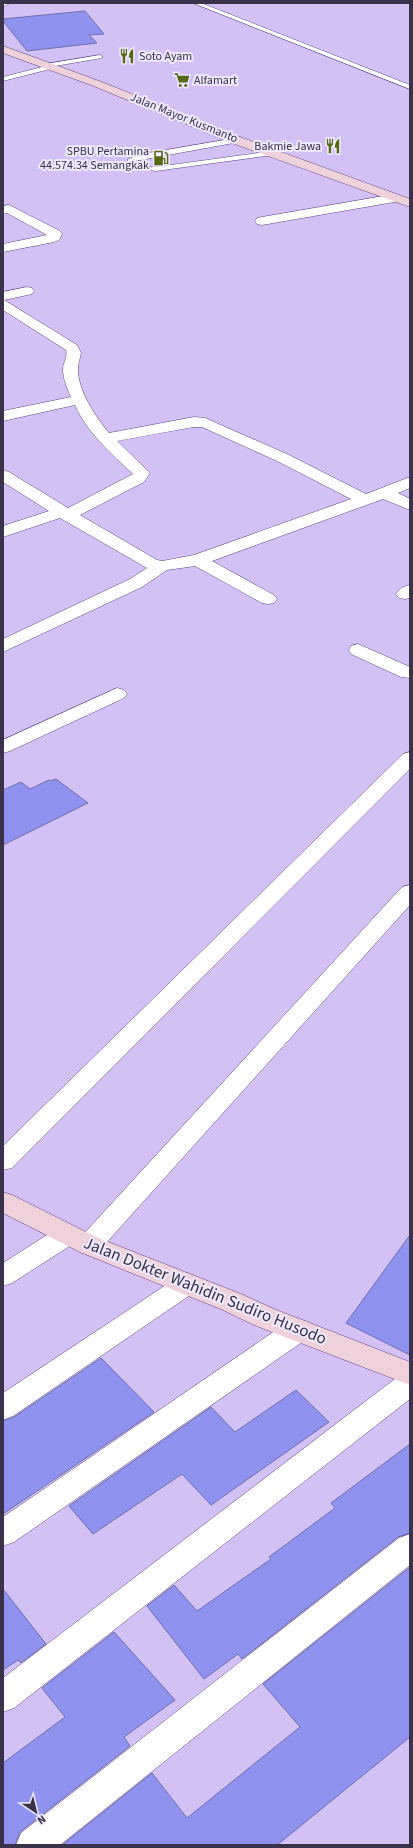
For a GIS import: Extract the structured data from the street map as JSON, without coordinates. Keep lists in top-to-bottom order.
{
  "streets": {
    "main road": ["Jalan Mayor Kusmanto", "Jalan Dokter Wahidin Sudiro Husodo"]
  },
  "places": {
    "restaurant": ["Soto Ayam", "Bakmie Jawa"],
    "supermarket": ["Alfamart"],
    "fuel station": ["SPBU Pertamina 44.574.34 Semangkak"]
  },
  "north": "bottom right"
}
